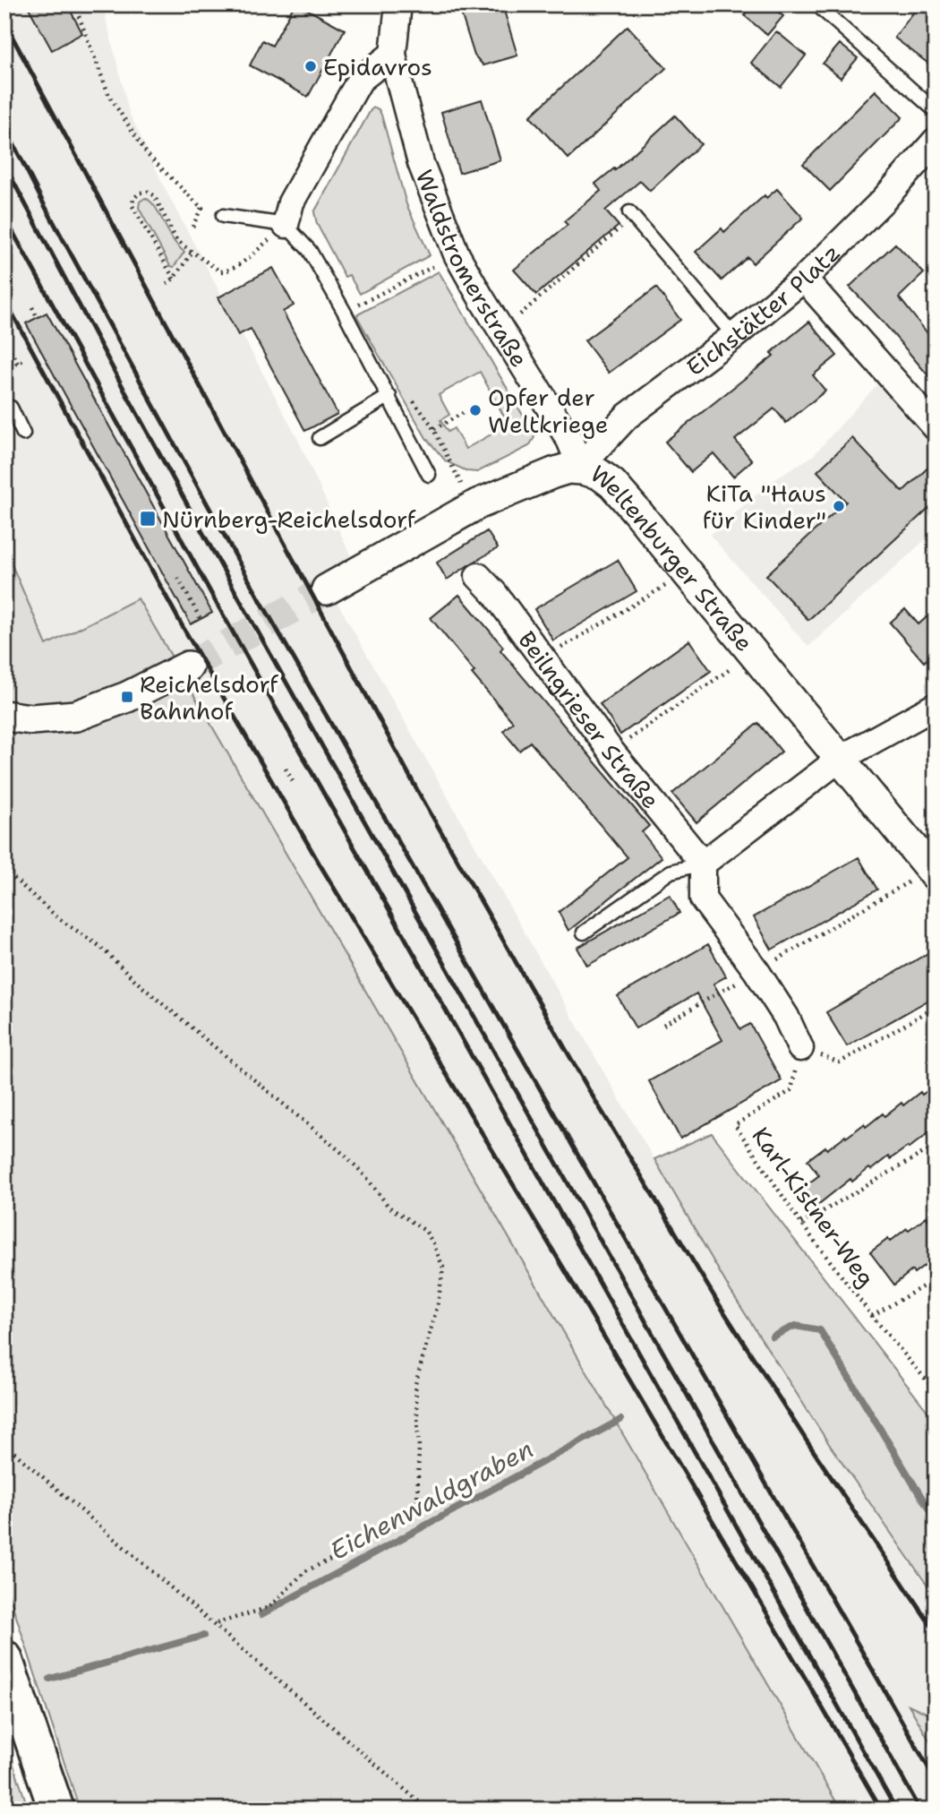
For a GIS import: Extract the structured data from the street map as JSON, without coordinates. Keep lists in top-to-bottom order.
{
  "streets": {
    "street": [
      "Waldstromerstraße",
      "Eichstätter Platz",
      "Weltenburger Straße",
      "Beilngrieser Straße"
    ],
    "path": ["Karl-Kistner-Weg"]
  },
  "crossings": [
    ["Waldstromerstraße", "Eichstätter Platz"],
    ["Waldstromerstraße", "Weltenburger Straße"],
    ["Eichstätter Platz", "Weltenburger Straße"]
  ],
  "water": ["Eichenwaldgraben"],
  "places": {
    "other": ["Epidavros", "Opfer der Weltkriege", "KiTa \"Haus für Kinder\""],
    "transit": ["Nürnberg-Reichelsdorf", "Reichelsdorf Bahnhof"]
  }
}
